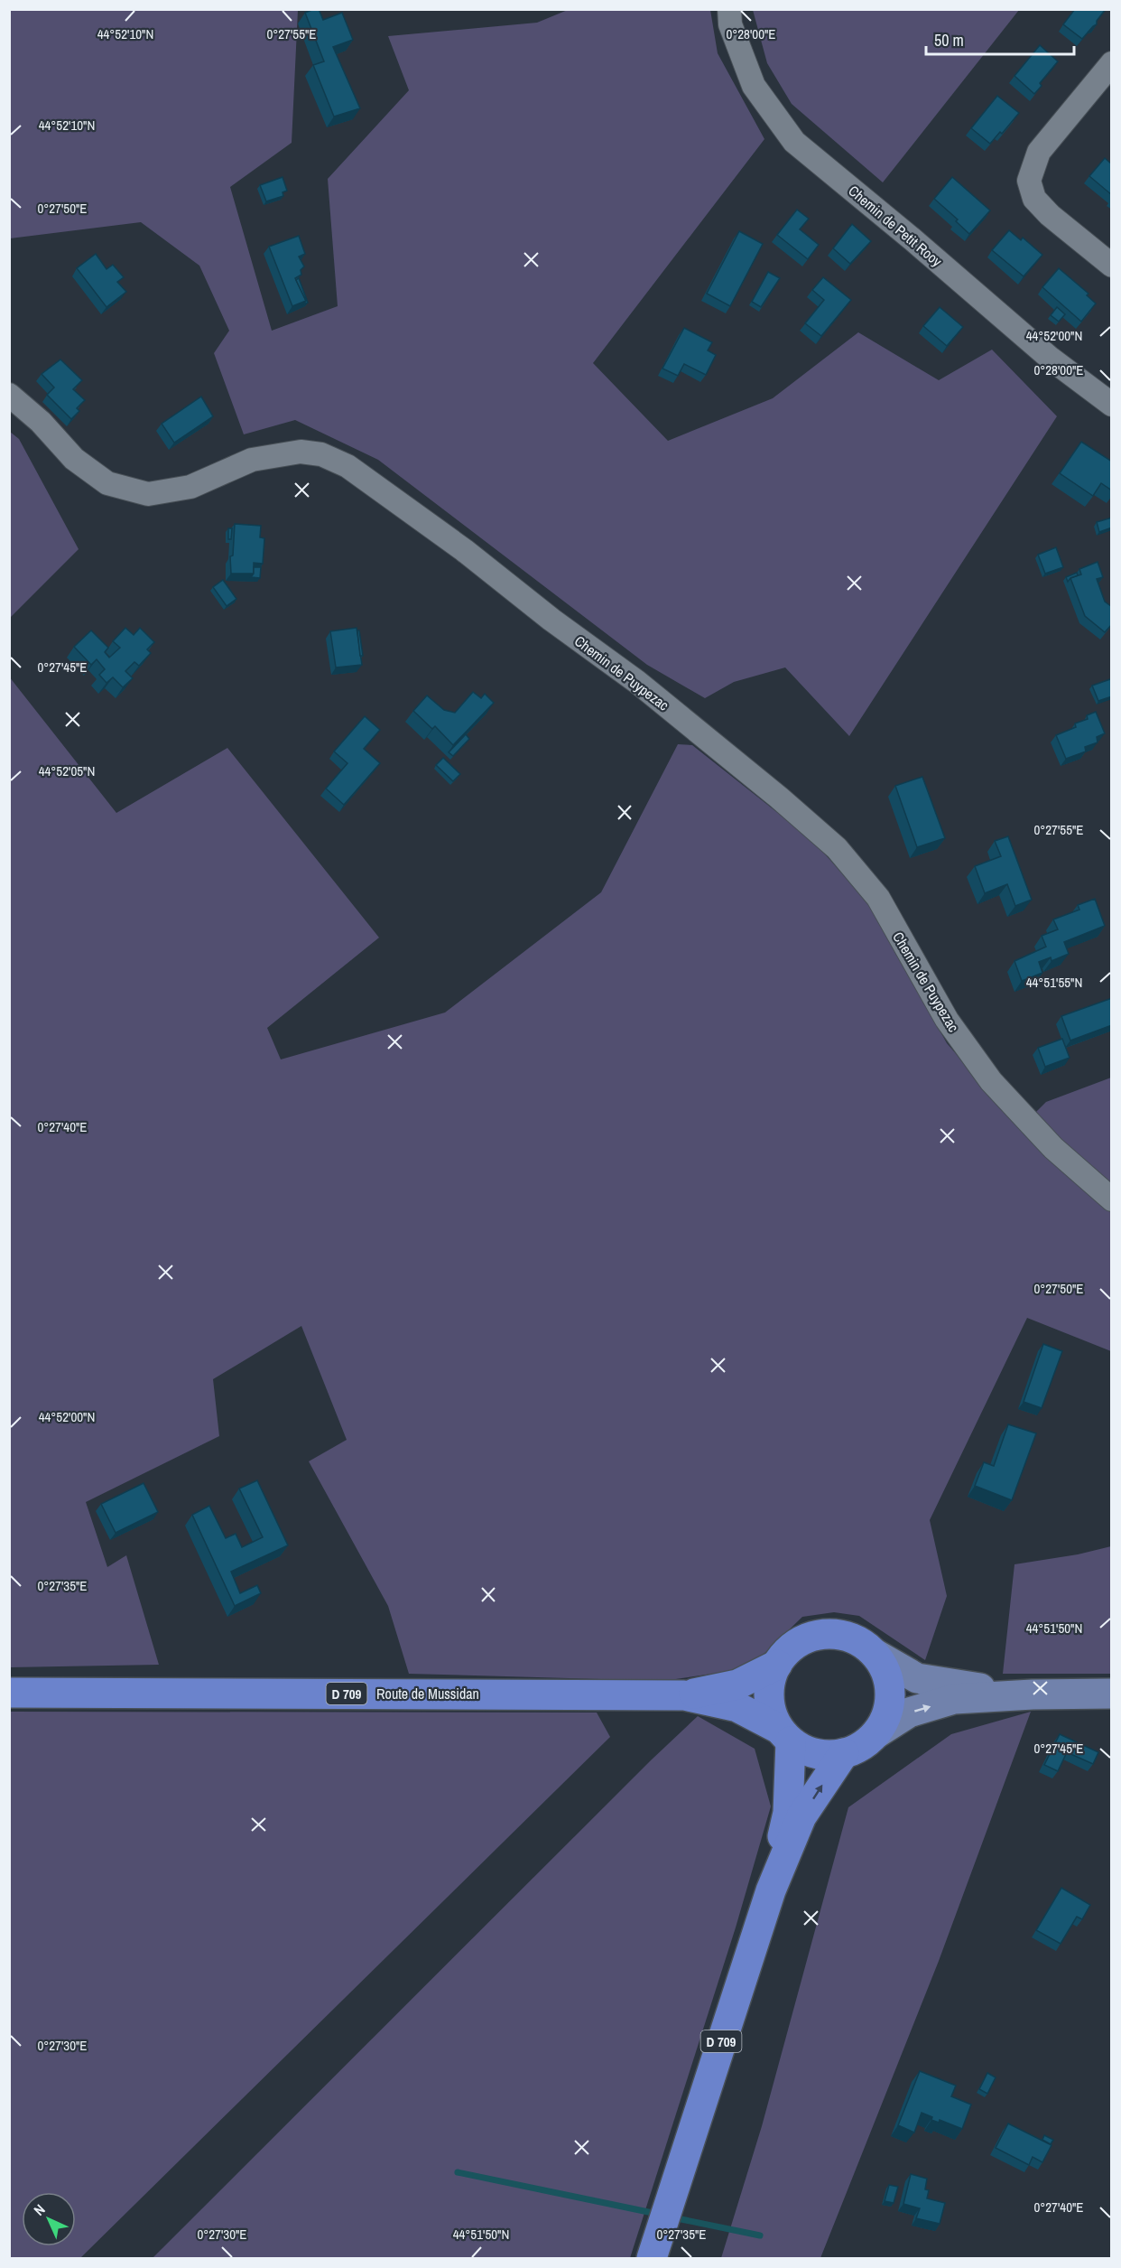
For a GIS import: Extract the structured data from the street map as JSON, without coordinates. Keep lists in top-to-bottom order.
{
  "streets": {
    "main road": ["D 709", "Route de Mussidan"],
    "street": ["Chemin de Petit Rooy", "Chemin de Puypezac"]
  },
  "crossings": [
    ["D 709", "Route de Mussidan"]
  ],
  "scale_bar": "50 m",
  "north": "top left",
  "coordinates": [
    "0°27'55\"E",
    "0°28'00\"E",
    "44°52'10\"N",
    "0°27'50\"E",
    "44°52'00\"N",
    "0°27'45\"E",
    "44°52'05\"N",
    "44°51'55\"N",
    "0°27'40\"E",
    "0°27'35\"E",
    "44°51'50\"N",
    "0°27'30\"E"
  ]
}
